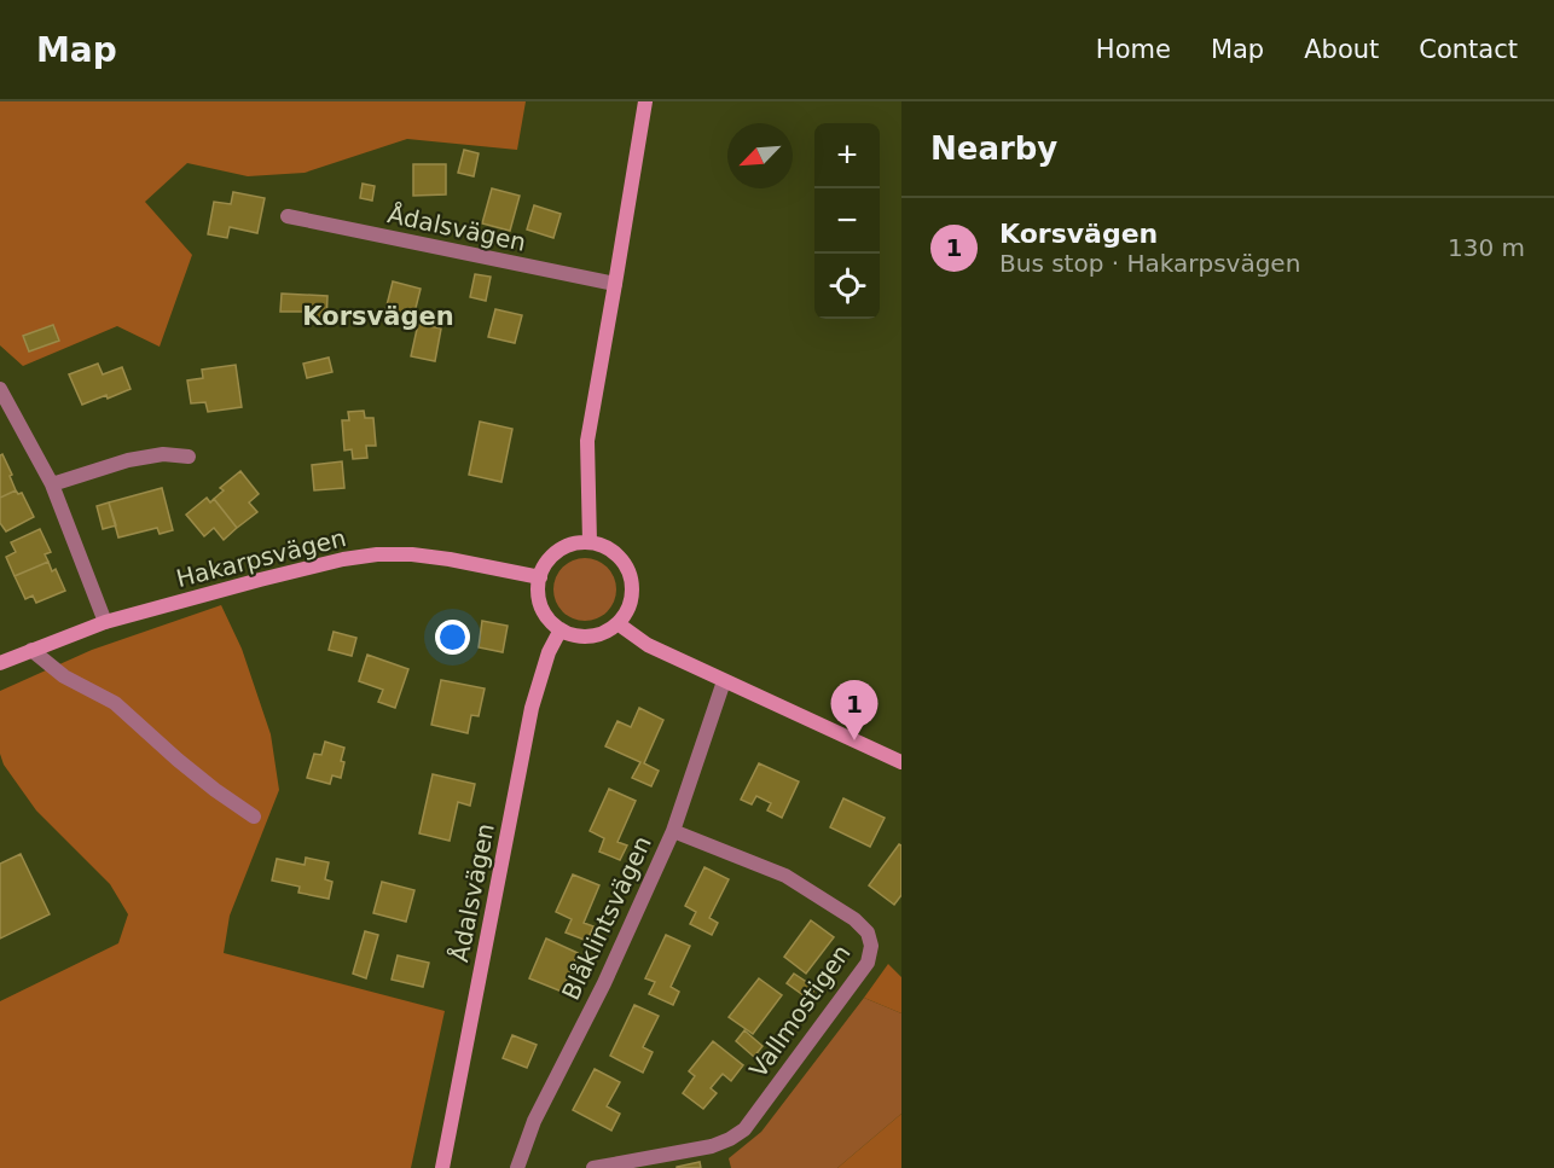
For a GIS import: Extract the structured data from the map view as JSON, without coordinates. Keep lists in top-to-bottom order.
{
  "streets": {
    "main road": ["Ådalsvägen", "Hakarpsvägen"],
    "street": ["Blåklintsvägen", "Vallmostigen"]
  },
  "crossings": [
    ["Ådalsvägen", "Hakarpsvägen"],
    ["Blåklintsvägen", "Vallmostigen"]
  ],
  "districts": ["Korsvägen"],
  "north": "bottom left",
  "page": {
    "header": "Map",
    "nav": [
      "Home",
      "Map",
      "About",
      "Contact"
    ],
    "heading": "Nearby",
    "map_buttons": ["+", "−"],
    "list": [
      {
        "mark": "1",
        "name": "Korsvägen",
        "note": "Bus stop · Hakarpsvägen",
        "value": "130 m"
      }
    ],
    "pins": "1"
  }
}
